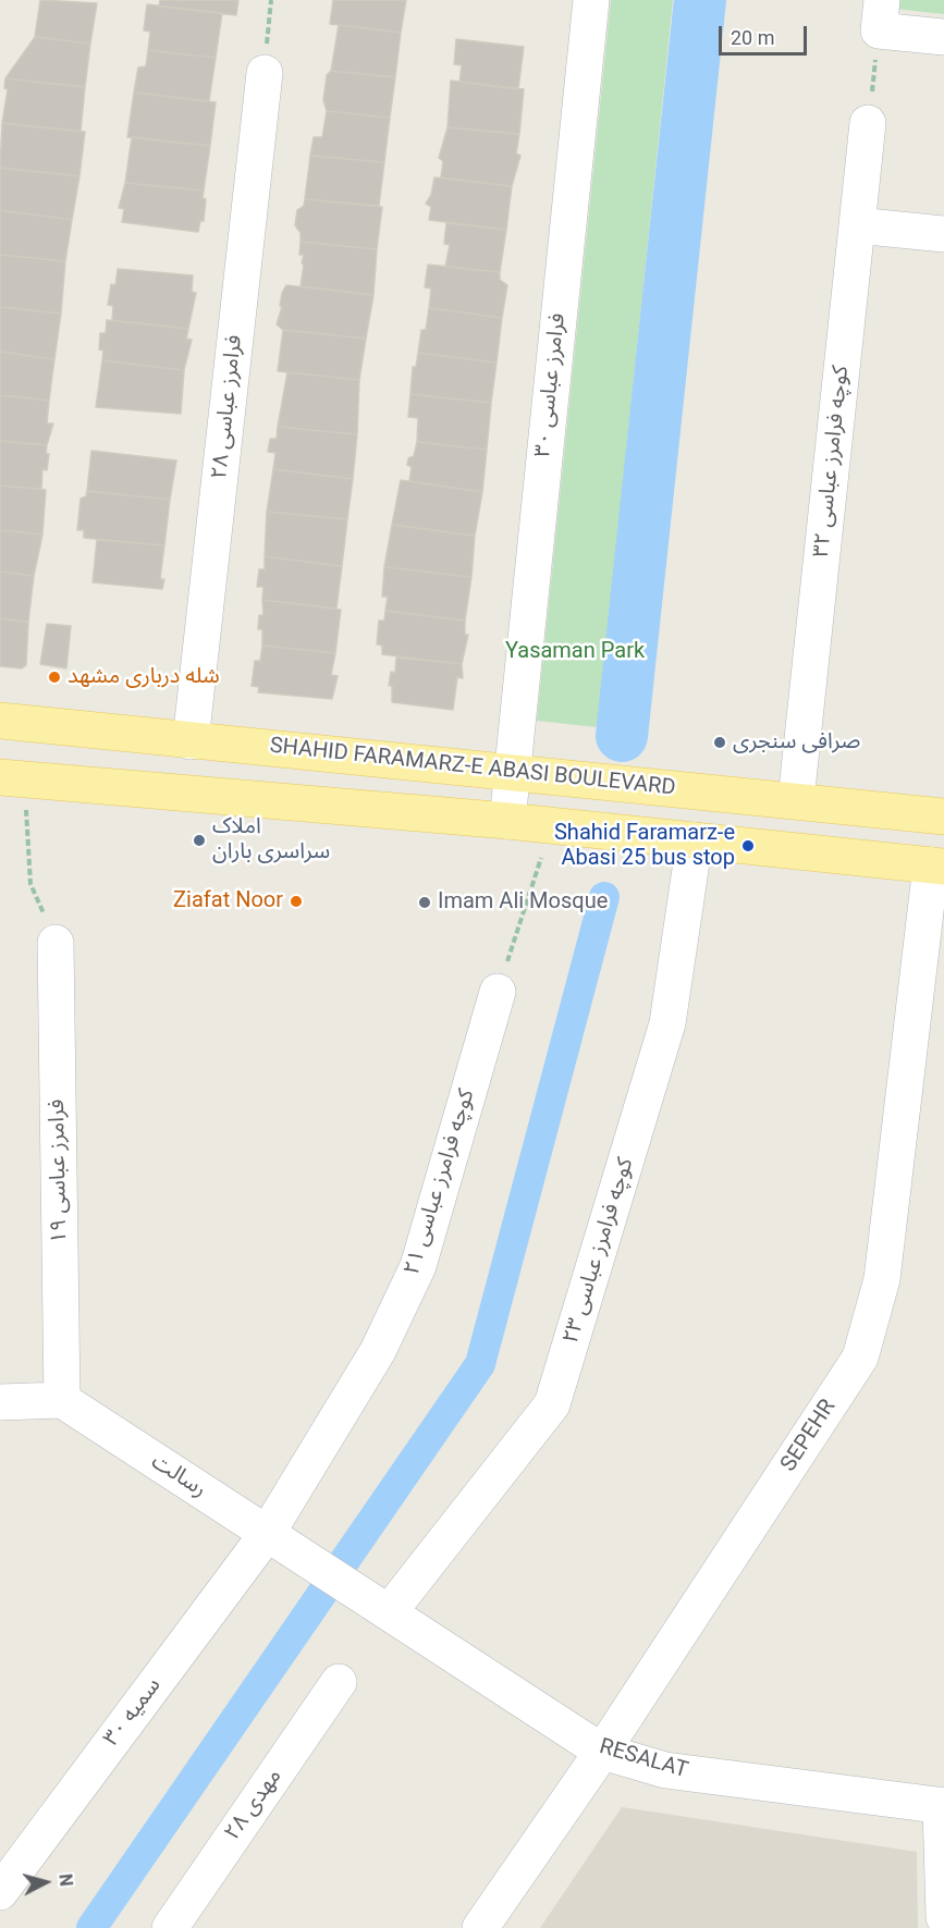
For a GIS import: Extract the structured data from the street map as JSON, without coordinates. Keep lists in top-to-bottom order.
{
  "streets": {
    "main road": ["SHAHID FARAMARZ-E ABASI BOULEVARD"],
    "street": [
      "فرامرز عباسی ۳۰",
      "فرامرز عباسی ۲۸",
      "کوچه فرامرز عباسی ۳۲",
      "فرامرز عباسی ۱۹",
      "کوچه فرامرز عباسی ۲۱",
      "کوچه فرامرز عباسی ۲۳",
      "SEPEHR",
      "رسالت",
      "سمیه ۳۰",
      "RESALAT",
      "مهدی ۲۸"
    ]
  },
  "crossings": [
    ["فرامرز عباسی ۳۰", "SHAHID FARAMARZ-E ABASI BOULEVARD"],
    ["فرامرز عباسی ۲۸", "SHAHID FARAMARZ-E ABASI BOULEVARD"],
    ["کوچه فرامرز عباسی ۳۲", "SHAHID FARAMARZ-E ABASI BOULEVARD"],
    ["فرامرز عباسی ۱۹", "رسالت"],
    ["کوچه فرامرز عباسی ۲۱", "رسالت"],
    ["کوچه فرامرز عباسی ۲۱", "سمیه ۳۰"],
    ["کوچه فرامرز عباسی ۲۳", "RESALAT"],
    ["SEPEHR", "RESALAT"],
    ["رسالت", "سمیه ۳۰"],
    ["رسالت", "RESALAT"]
  ],
  "parks": ["Yasaman Park"],
  "places": [
    "شله درباری مشهد",
    "صرافی سنجری",
    "املاک سراسری باران",
    "Shahid Faramarz-e Abasi 25 bus stop",
    "Ziafat Noor",
    "Imam Ali Mosque"
  ],
  "scale_bar": "20 m",
  "north": "right"
}
